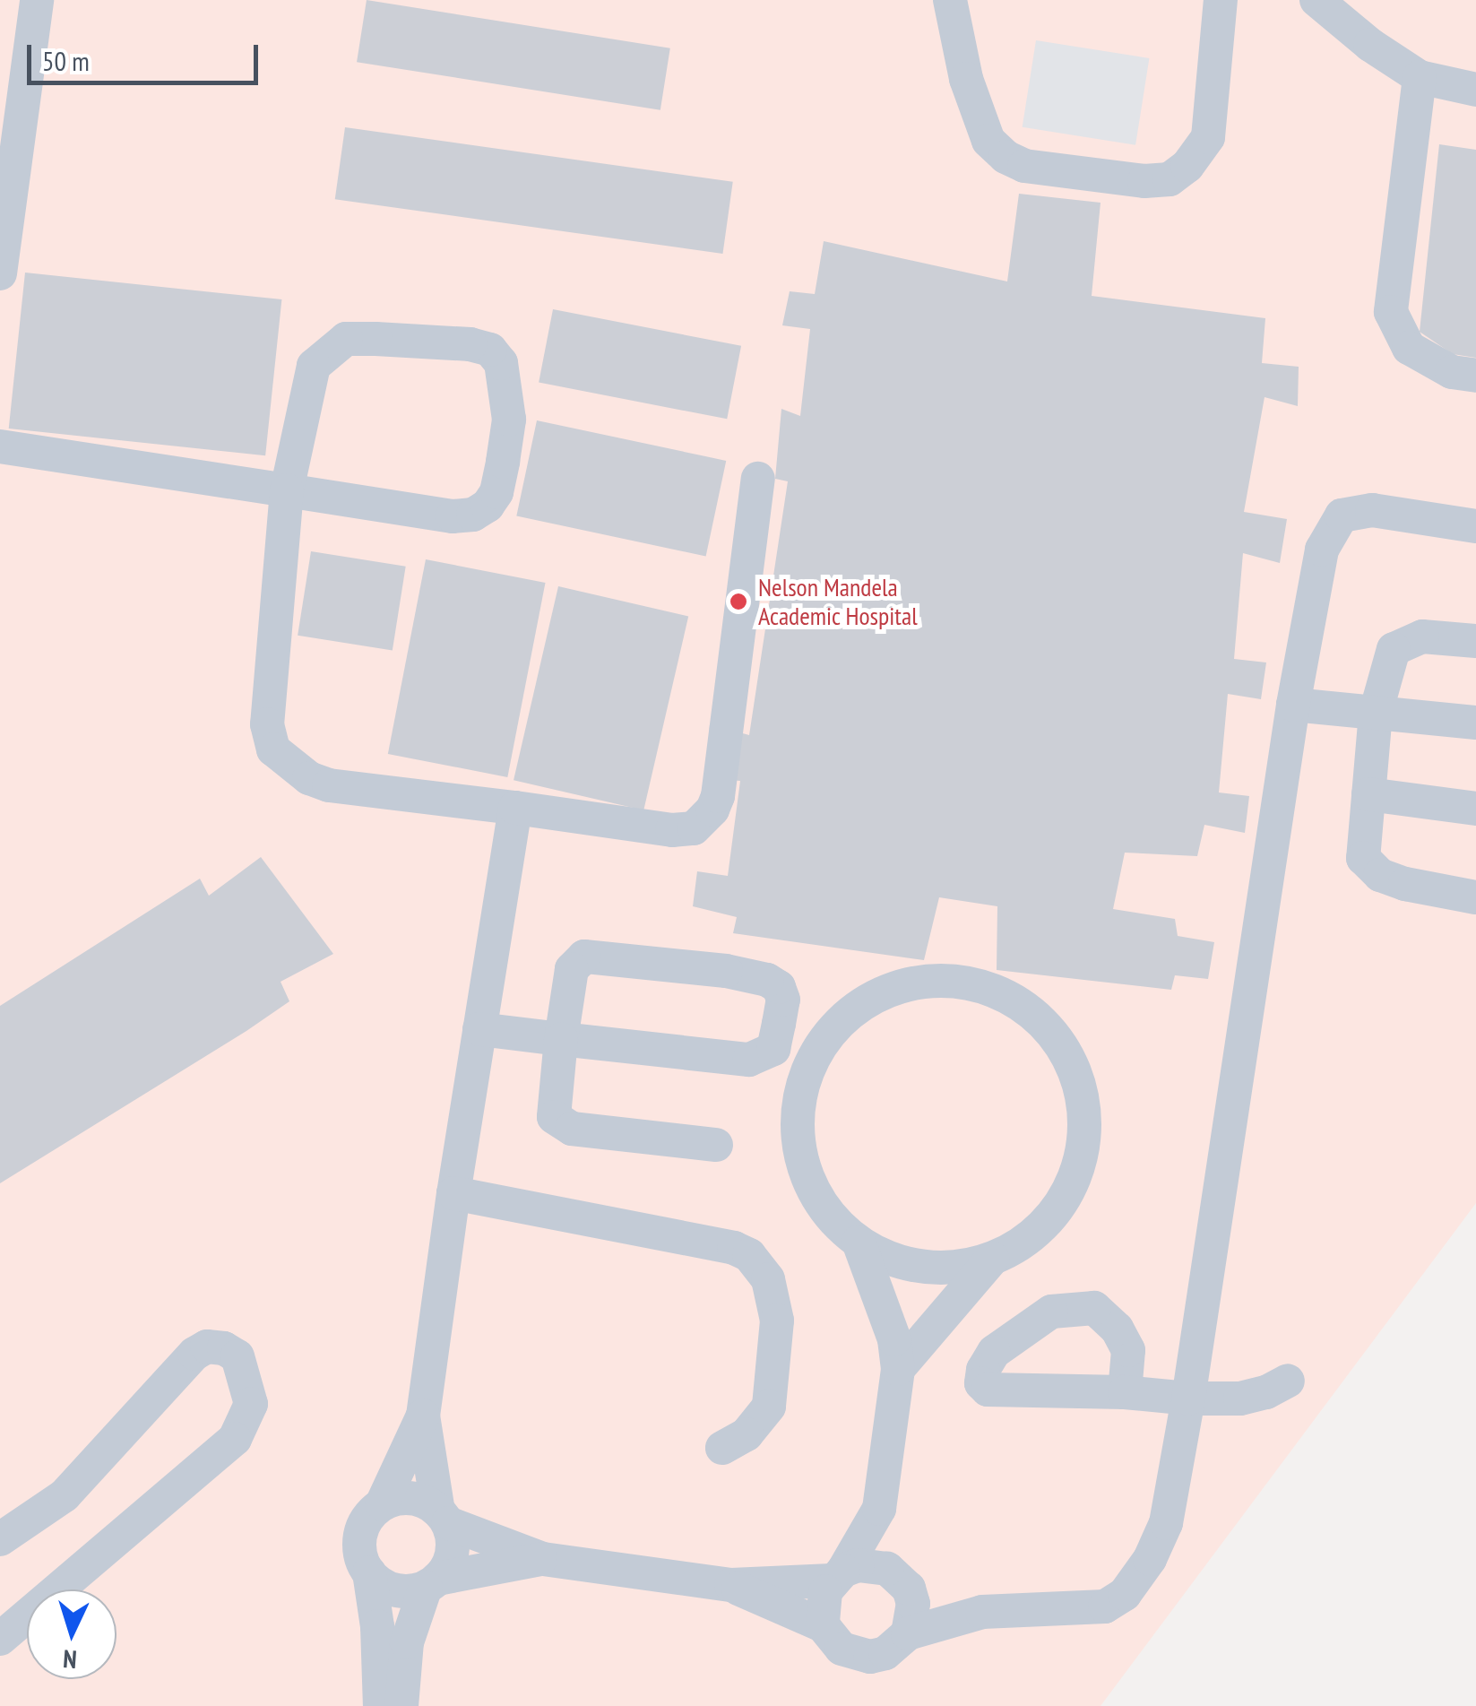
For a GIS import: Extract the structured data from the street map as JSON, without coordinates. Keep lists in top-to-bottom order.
{
  "places": ["Nelson Mandela Academic Hospital"],
  "scale_bar": "50 m",
  "north": "bottom"
}
